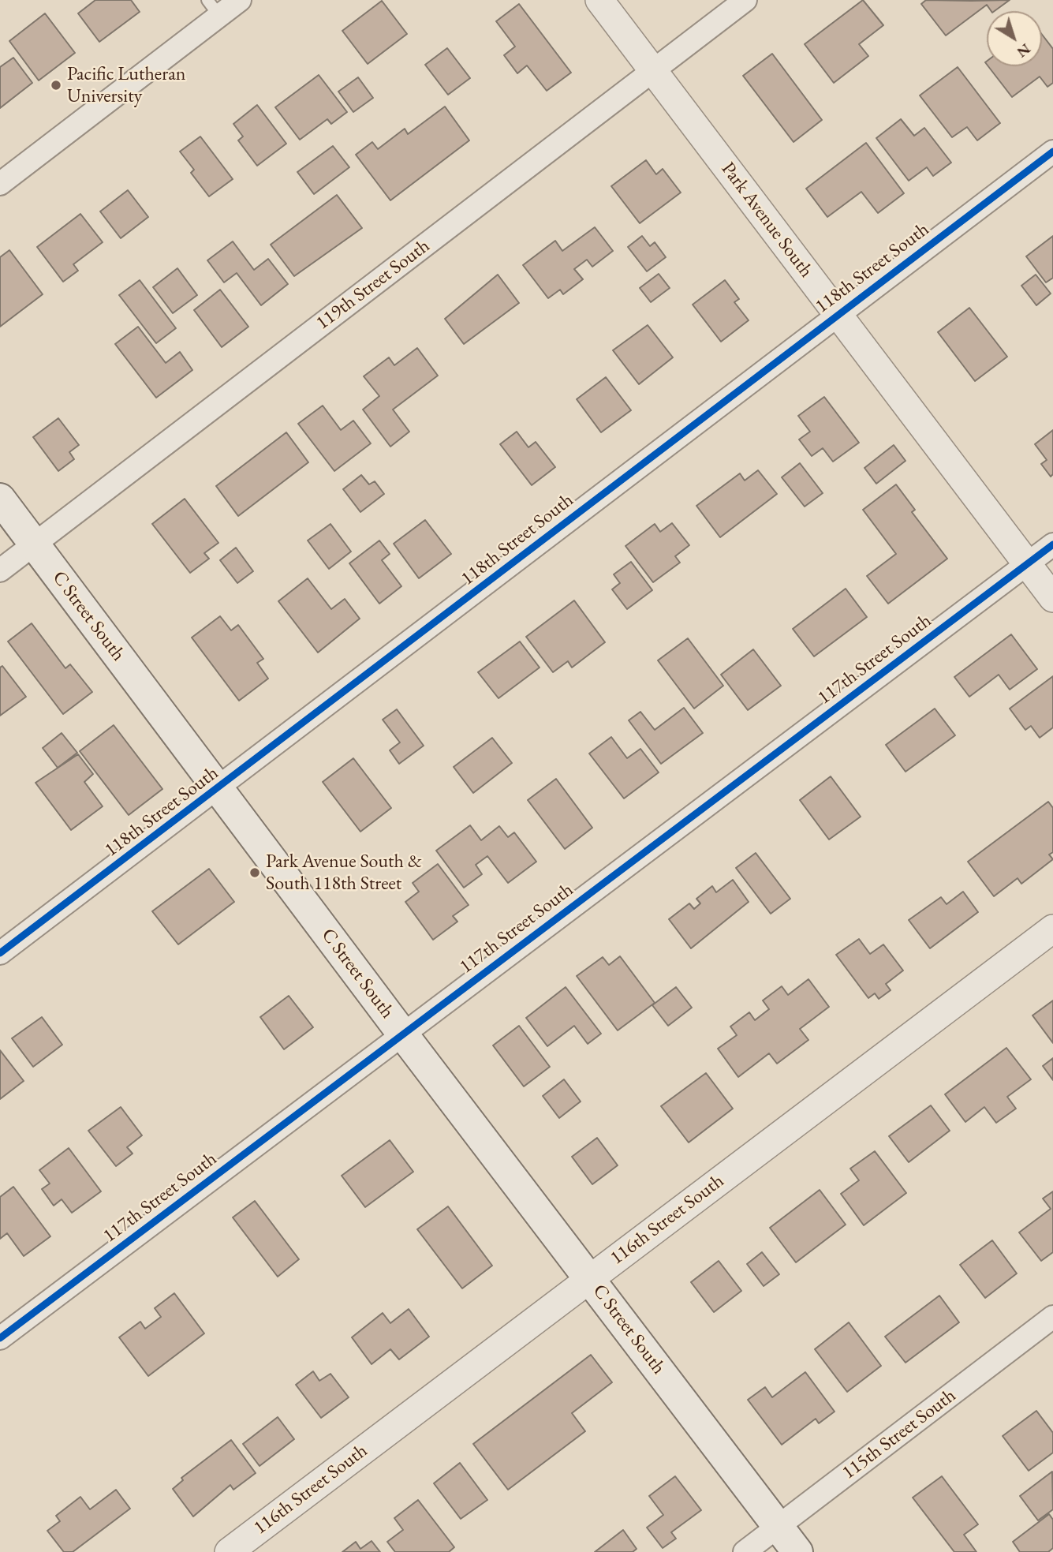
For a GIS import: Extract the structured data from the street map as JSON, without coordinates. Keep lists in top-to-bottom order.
{
  "streets": {
    "main road": ["C Street South"],
    "street": [
      "Park Avenue South",
      "118th Street South",
      "119th Street South",
      "117th Street South",
      "116th Street South",
      "115th Street South"
    ]
  },
  "crossings": [
    ["Park Avenue South", "118th Street South"],
    ["Park Avenue South", "119th Street South"],
    ["Park Avenue South", "117th Street South"],
    ["118th Street South", "C Street South"],
    ["119th Street South", "C Street South"],
    ["C Street South", "117th Street South"],
    ["C Street South", "116th Street South"],
    ["C Street South", "115th Street South"]
  ],
  "places": ["Pacific Lutheran University", "Park Avenue South & South 118th Street"],
  "north": "bottom right"
}
